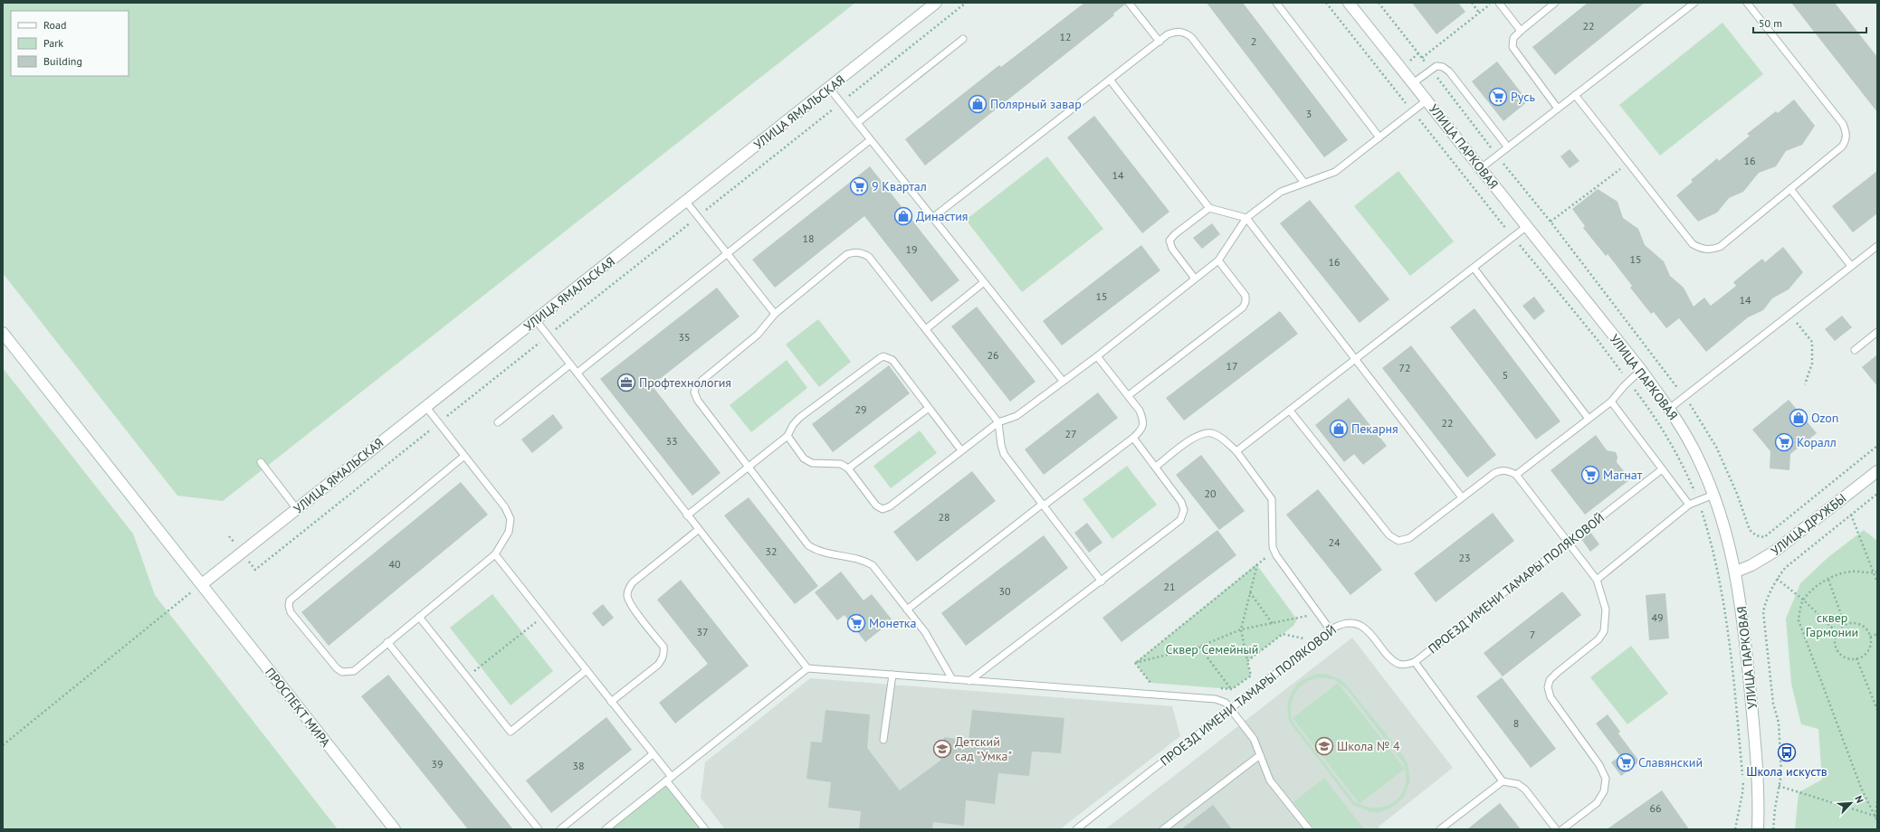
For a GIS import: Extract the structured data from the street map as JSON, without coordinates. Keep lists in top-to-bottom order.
{
  "streets": {
    "street": [
      "УЛИЦА ЯМАЛЬСКАЯ",
      "УЛИЦА ПАРКОВАЯ",
      "УЛИЦА ДРУЖБЫ",
      "ПРОСПЕКТ МИРА"
    ],
    "lane": ["ПРОЕЗД ИМЕНИ ТАМАРЫ ПОЛЯКОВОЙ"]
  },
  "crossings": [
    ["УЛИЦА ЯМАЛЬСКАЯ", "ПРОСПЕКТ МИРА"],
    ["УЛИЦА ПАРКОВАЯ", "УЛИЦА ДРУЖБЫ"]
  ],
  "parks": ["сквер Гармонии", "Сквер Семейный"],
  "places": {
    "supermarket": [
      "Русь",
      "9 Квартал",
      "Коралл",
      "Магнат",
      "Монетка",
      "Славянский"
    ],
    "shop": [
      "Полярный завар",
      "Династия",
      "Ozon",
      "Пекарня"
    ],
    "office": ["Профтехнология"],
    "school or university": ["Школа № 4", "Детский сад \"Умка\""],
    "bus stop": ["Школа искуств"]
  },
  "house_numbers": [
    "22",
    "12",
    "2",
    "3",
    "16",
    "14",
    "18",
    "19",
    "15",
    "16",
    "15",
    "14",
    "35",
    "26",
    "17",
    "72",
    "5",
    "29",
    "22",
    "27",
    "33",
    "20",
    "28",
    "24",
    "32",
    "23",
    "40",
    "21",
    "30",
    "49",
    "37",
    "7",
    "8",
    "39",
    "38",
    "66"
  ],
  "legend": ["Road", "Park", "Building"],
  "scale_bar": "50 m",
  "north": "top right"
}
